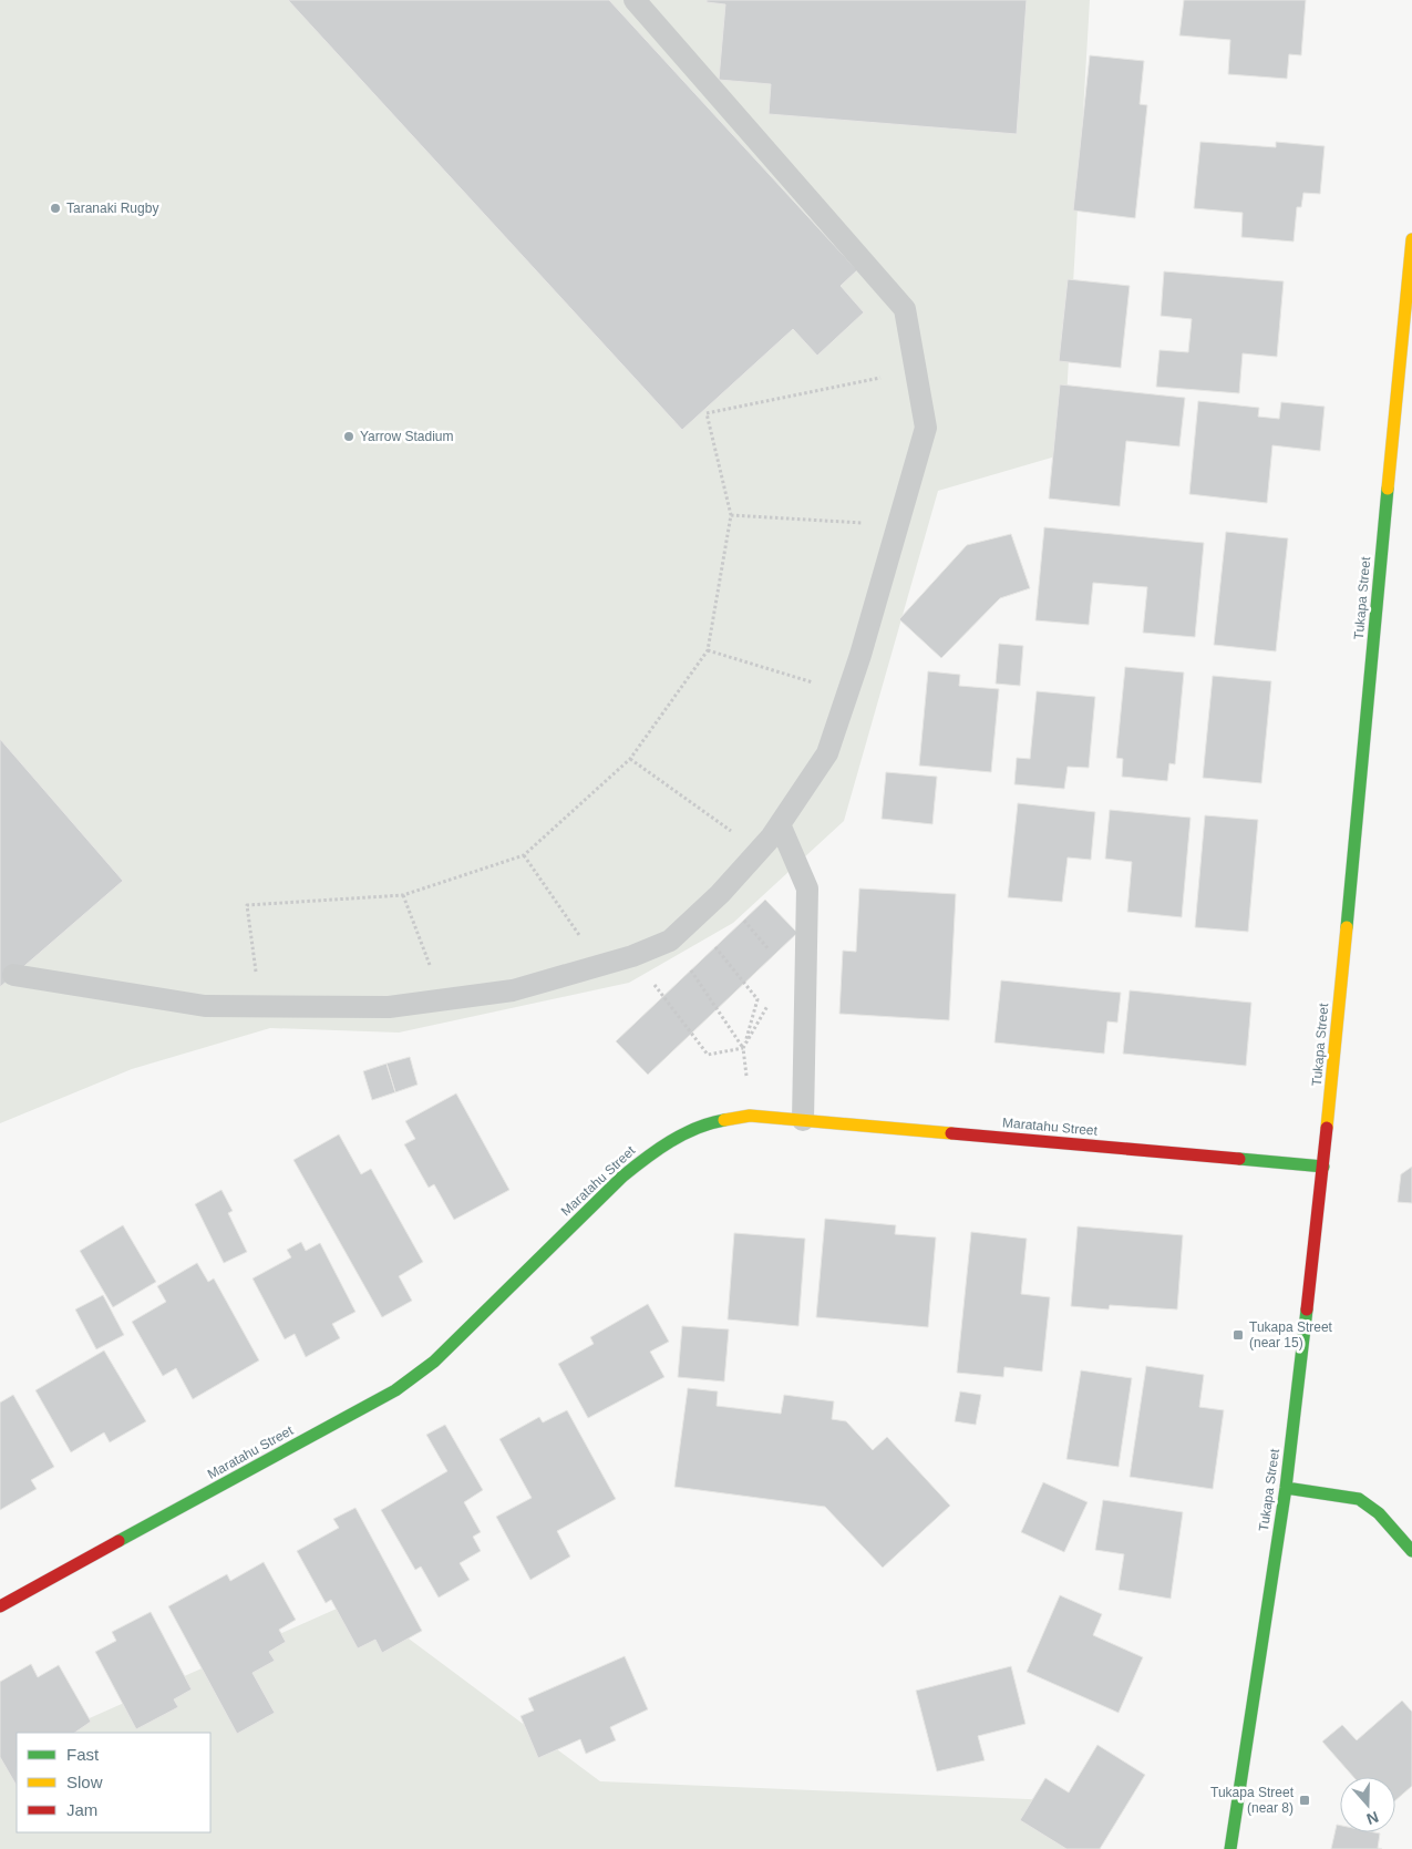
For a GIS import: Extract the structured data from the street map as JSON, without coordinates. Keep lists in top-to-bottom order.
{
  "streets": {
    "street": ["Tukapa Street", "Maratahu Street"]
  },
  "crossings": [
    ["Tukapa Street", "Maratahu Street"]
  ],
  "places": {
    "other": ["Taranaki Rugby", "Yarrow Stadium"],
    "transit": ["Tukapa Street (near 15)", "Tukapa Street (near 8)"]
  },
  "legend": ["Fast", "Slow", "Jam"],
  "north": "bottom"
}
